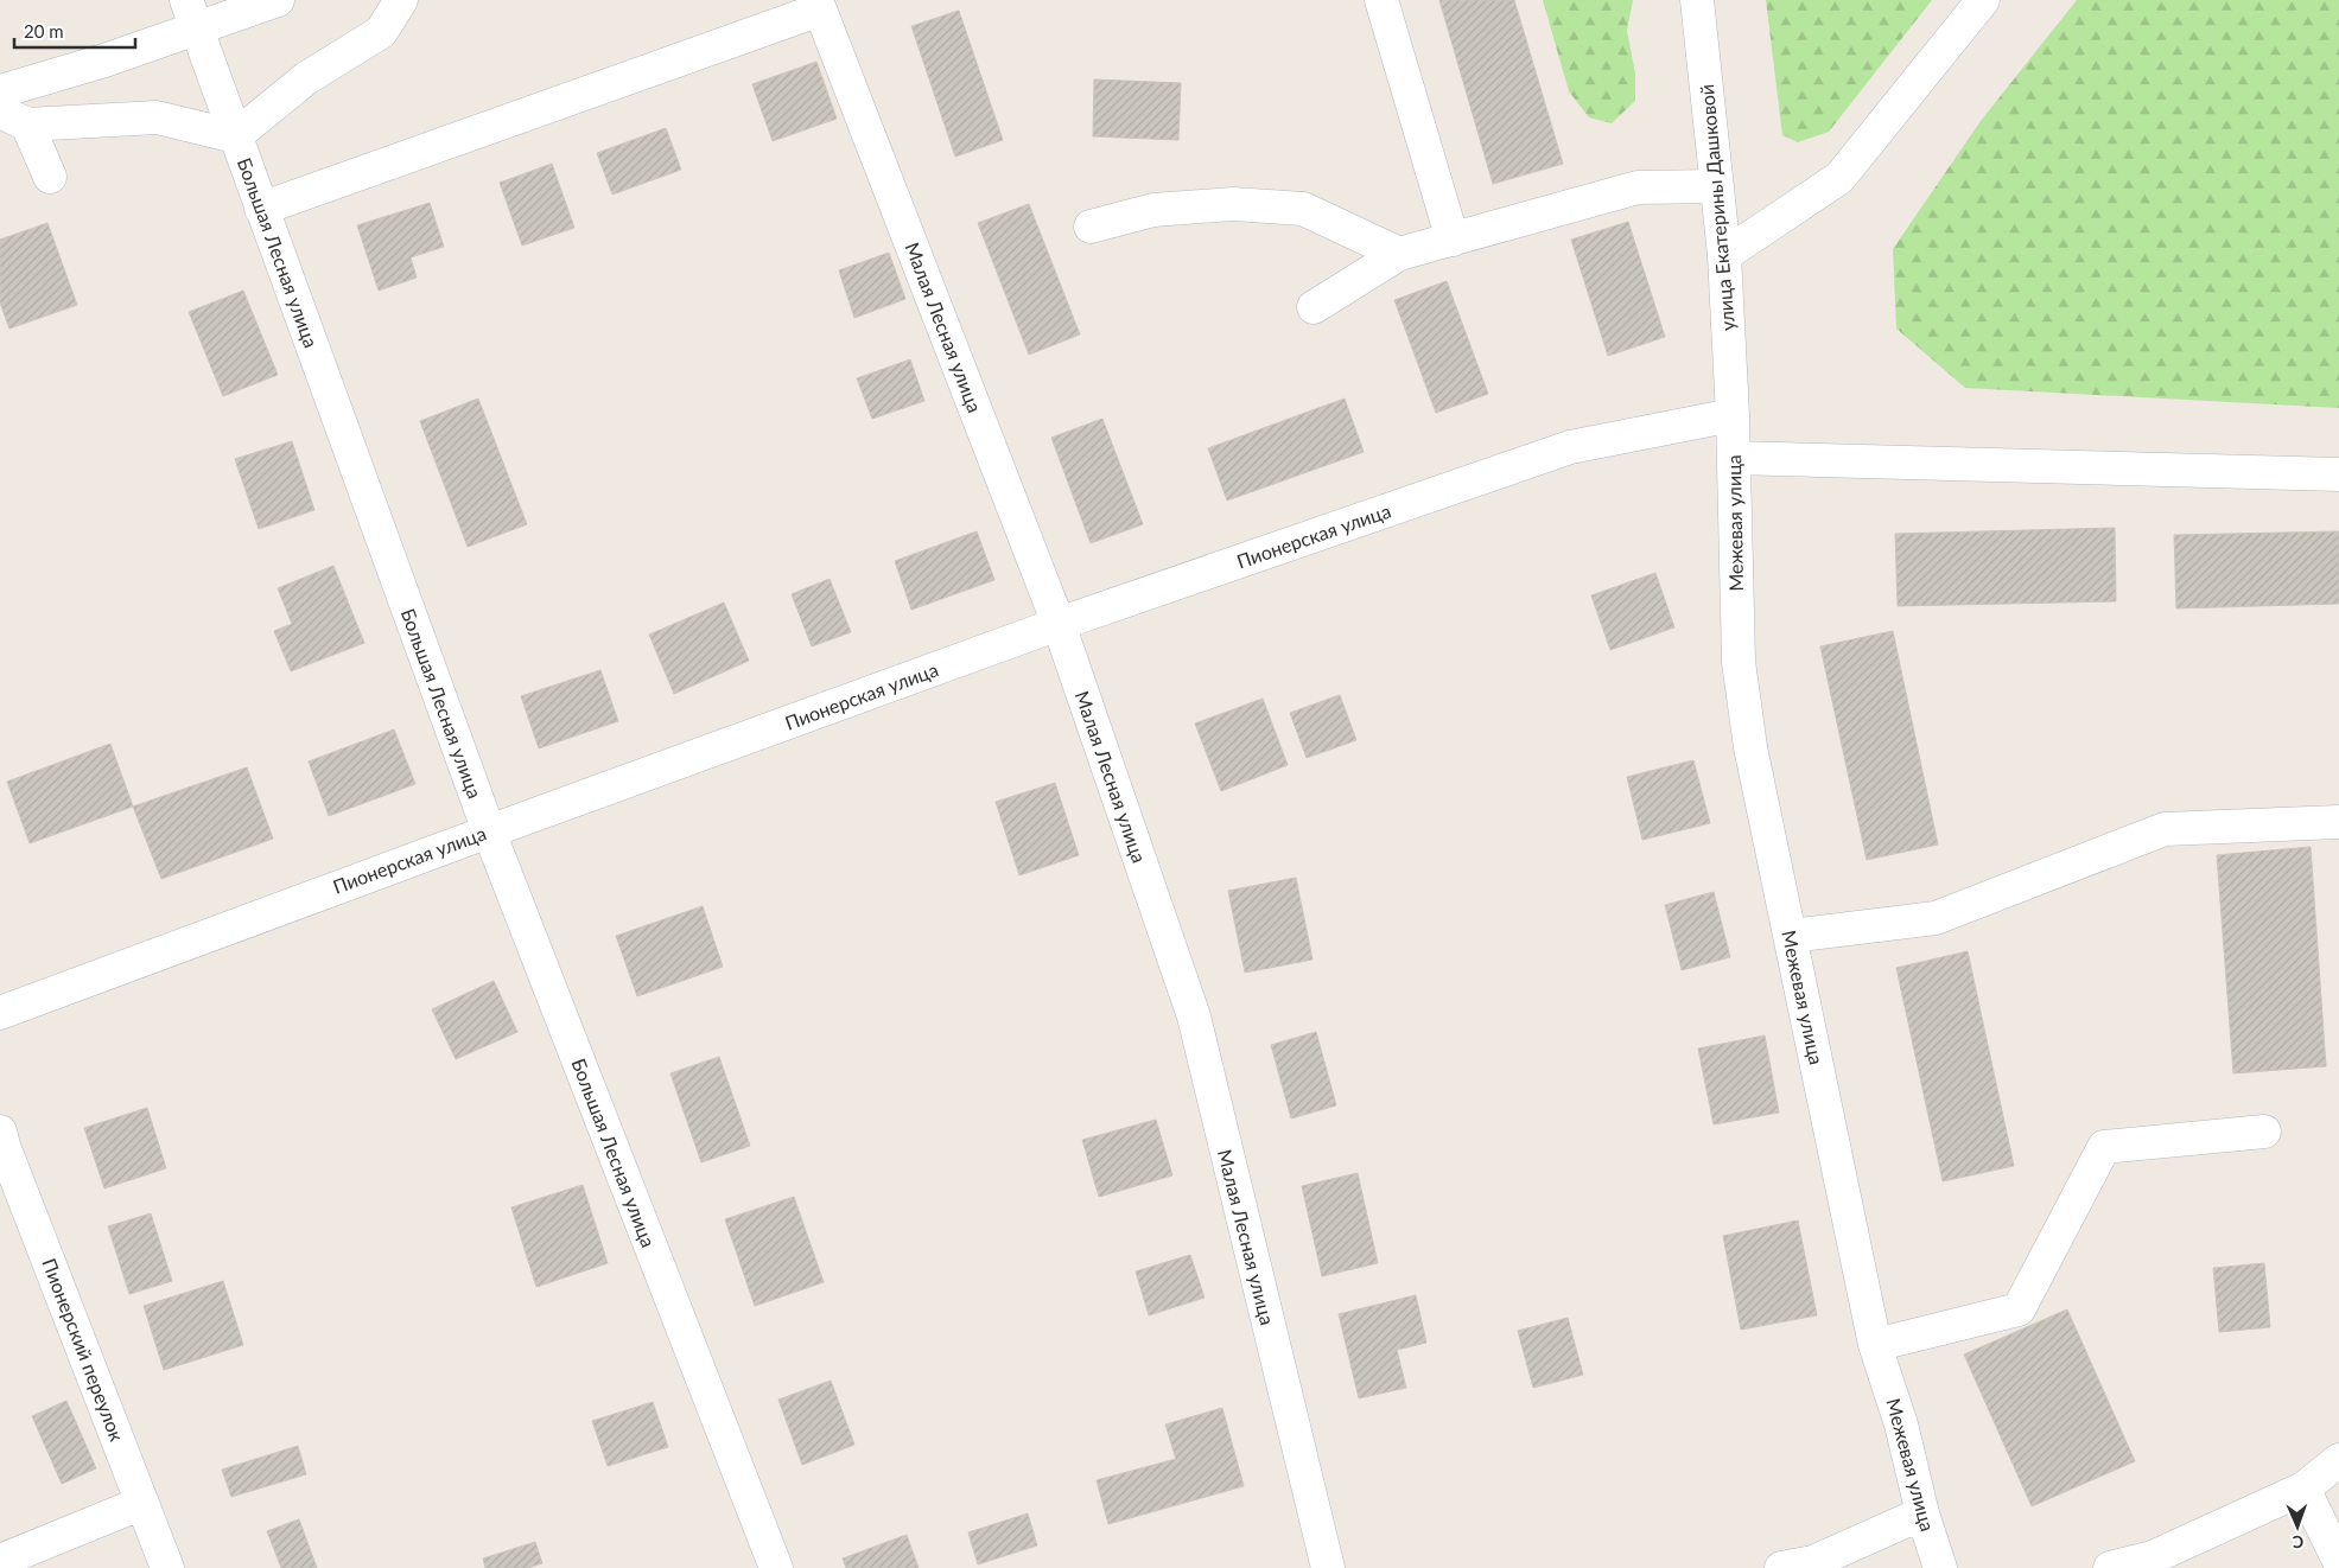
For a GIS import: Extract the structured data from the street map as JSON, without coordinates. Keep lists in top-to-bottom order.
{
  "streets": {
    "street": [
      "улица Екатерины Дашковой",
      "Большая Лесная улица",
      "Малая Лесная улица",
      "Межевая улица",
      "Пионерская улица",
      "Пионерский переулок"
    ]
  },
  "crossings": [
    ["улица Екатерины Дашковой", "Межевая улица"],
    ["улица Екатерины Дашковой", "Пионерская улица"],
    ["Большая Лесная улица", "Малая Лесная улица"],
    ["Большая Лесная улица", "Пионерская улица"],
    ["Малая Лесная улица", "Пионерская улица"],
    ["Межевая улица", "Пионерская улица"]
  ],
  "scale_bar": "20 m",
  "north": "bottom"
}
